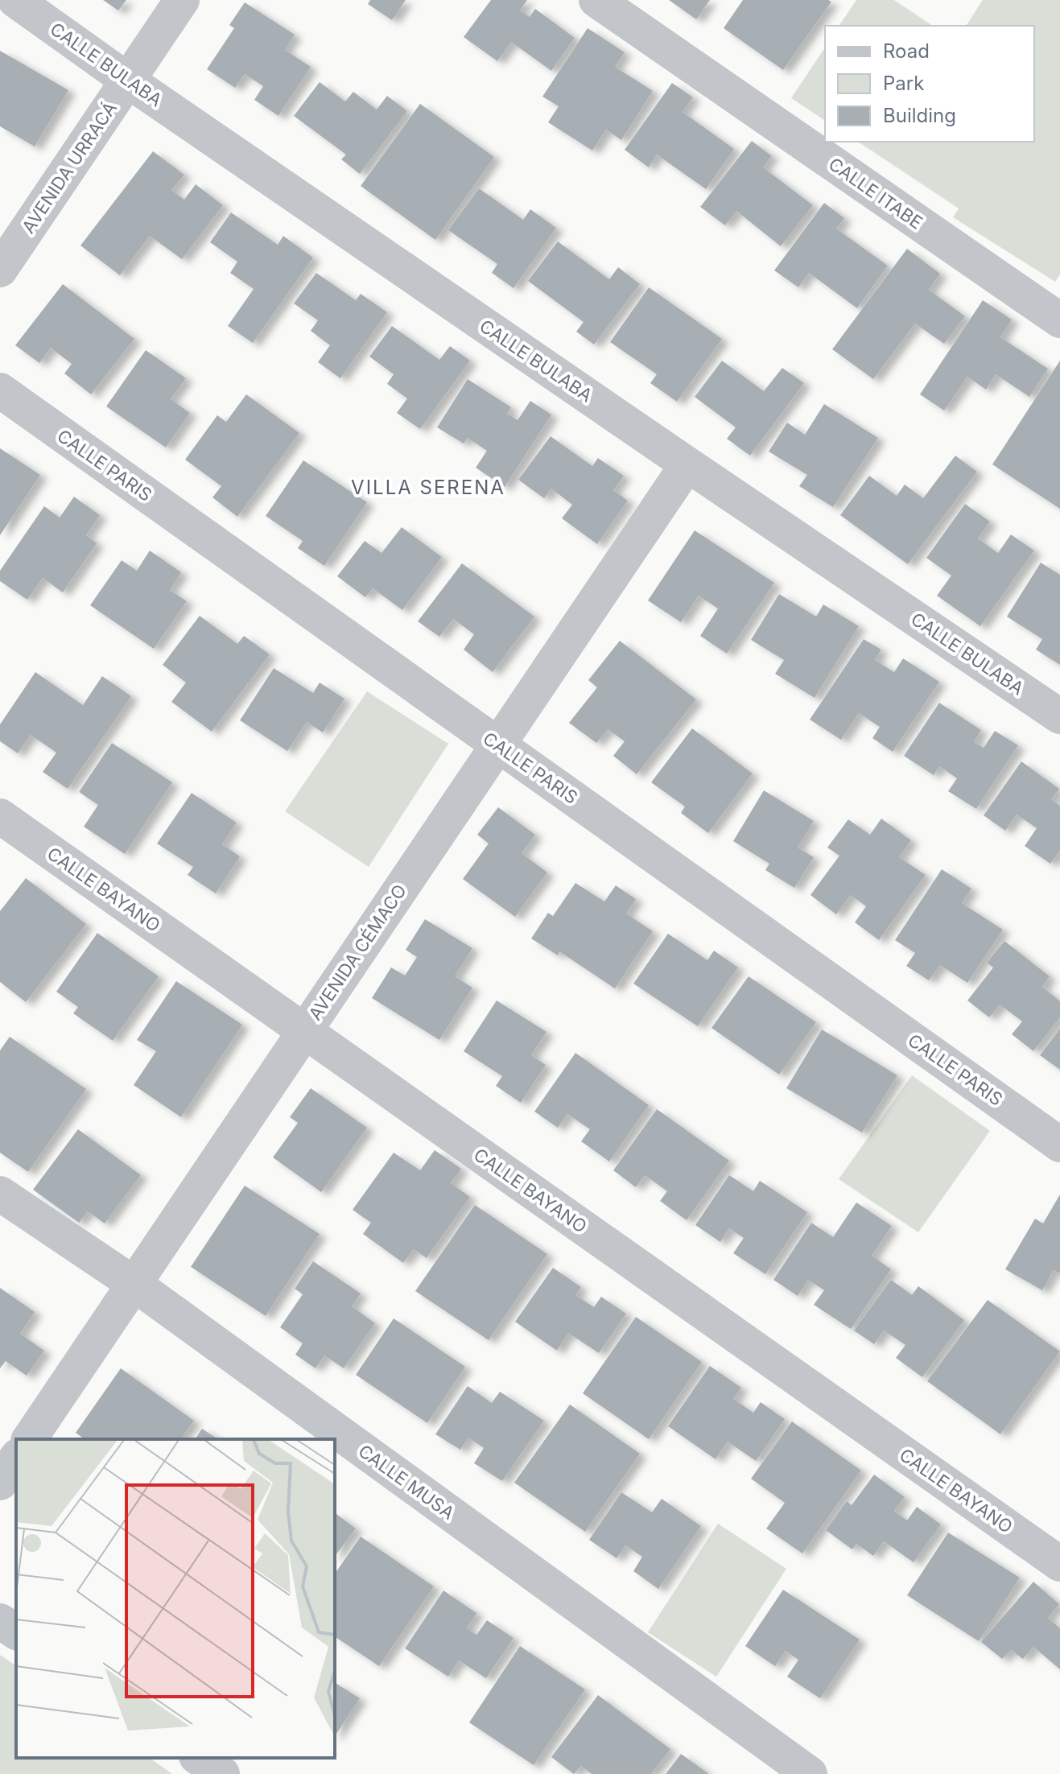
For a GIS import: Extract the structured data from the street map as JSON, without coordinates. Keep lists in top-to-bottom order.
{
  "streets": {
    "street": [
      "CALLE BULABA",
      "AVENIDA URRACÁ",
      "CALLE ITABE",
      "CALLE PARIS",
      "CALLE BAYANO",
      "AVENIDA CÉMACO",
      "CALLE MUSA"
    ]
  },
  "crossings": [
    ["CALLE BULABA", "AVENIDA URRACÁ"],
    ["CALLE BULABA", "AVENIDA CÉMACO"],
    ["CALLE PARIS", "AVENIDA CÉMACO"],
    ["CALLE BAYANO", "AVENIDA CÉMACO"],
    ["AVENIDA CÉMACO", "CALLE MUSA"]
  ],
  "districts": ["VILLA SERENA"],
  "legend": ["Road", "Park", "Building"]
}
